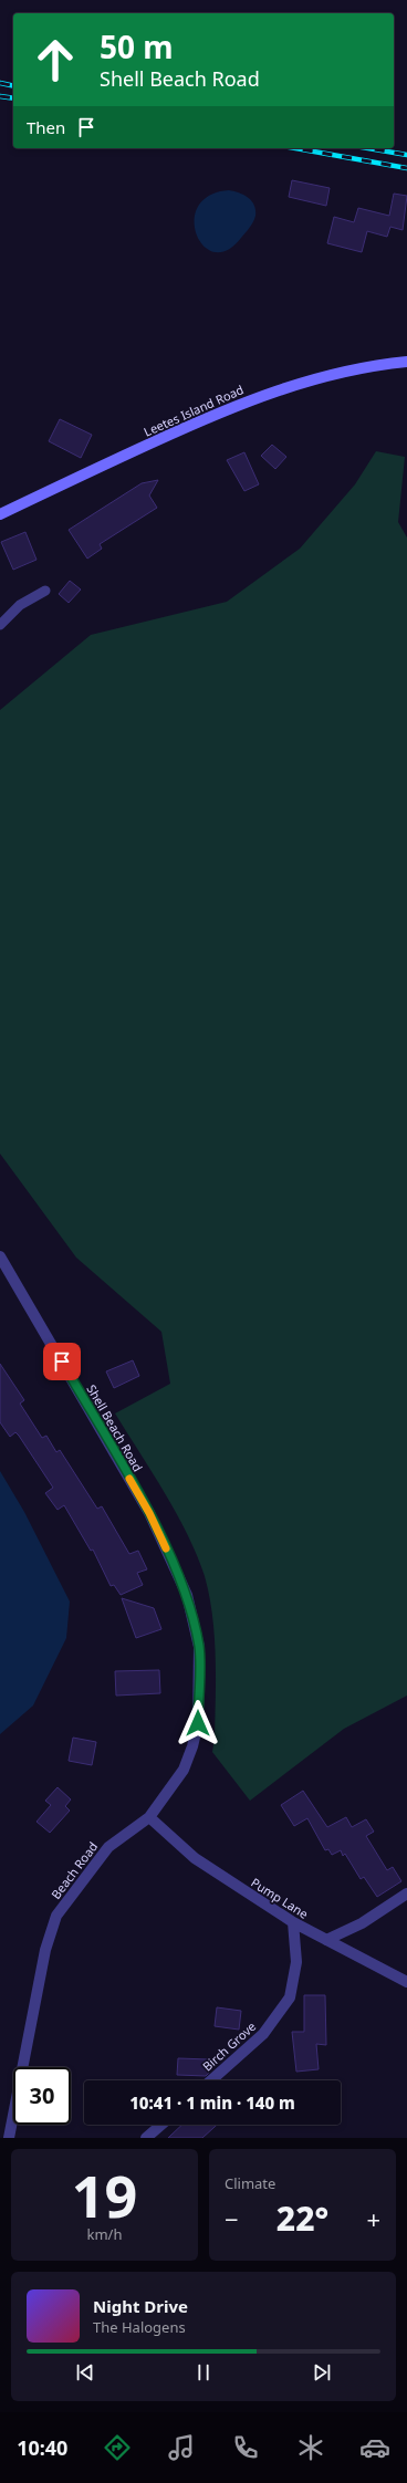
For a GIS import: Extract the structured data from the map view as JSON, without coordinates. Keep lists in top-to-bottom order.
{
  "streets": {
    "main road": ["Leetes Island Road"],
    "street": [
      "Shell Beach Road",
      "Beach Road",
      "Pump Lane",
      "Birch Grove"
    ]
  },
  "crossings": [
    ["Shell Beach Road", "Beach Road"],
    ["Beach Road", "Pump Lane"],
    ["Pump Lane", "Birch Grove"]
  ],
  "page": {
    "turn": ["50 m", "Shell Beach Road"],
    "then": "Then",
    "limit": "30",
    "trip": "10:41 · 1 min · 140 m",
    "tile": [
      ["19", "km/h"],
      "Climate"
    ],
    "heat": ["−", "22°", "+"],
    "song": ["Night Drive", "The Halogens"],
    "tabs": "10:40"
  }
}
